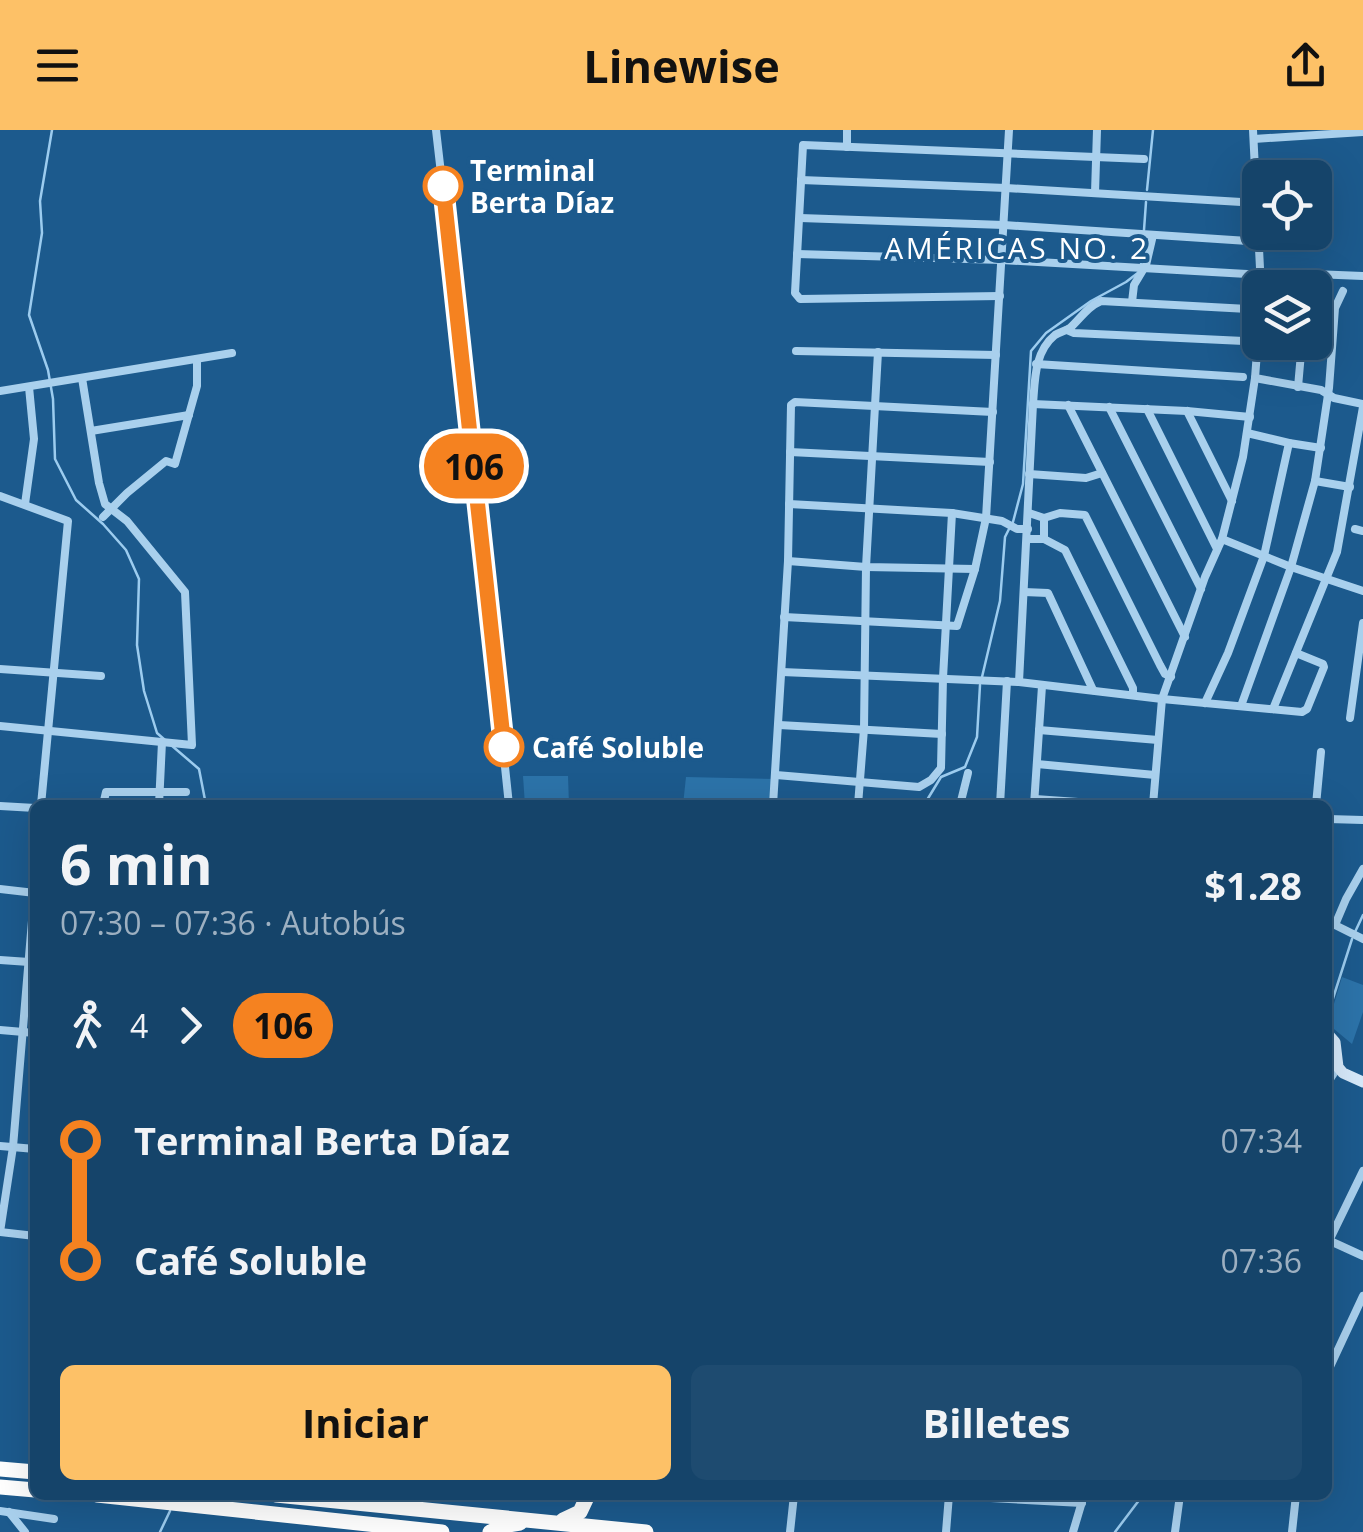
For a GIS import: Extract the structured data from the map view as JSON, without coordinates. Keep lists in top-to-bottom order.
{
  "districts": ["AMÉRICAS NO. 2"],
  "places": ["Terminal Berta Díaz", "Café Soluble"],
  "lines": ["bus line 106"],
  "page": {
    "header": "Linewise",
    "on_map": "106",
    "heading": ["6 min", "07:30 – 07:36 · Autobús", "$1.28"],
    "legs": ["4", "106"],
    "list": [
      {
        "name": "Terminal Berta Díaz",
        "value": "07:34"
      },
      {
        "name": "Café Soluble",
        "value": "07:36"
      }
    ],
    "buttons": ["Iniciar", "Billetes"]
  }
}
